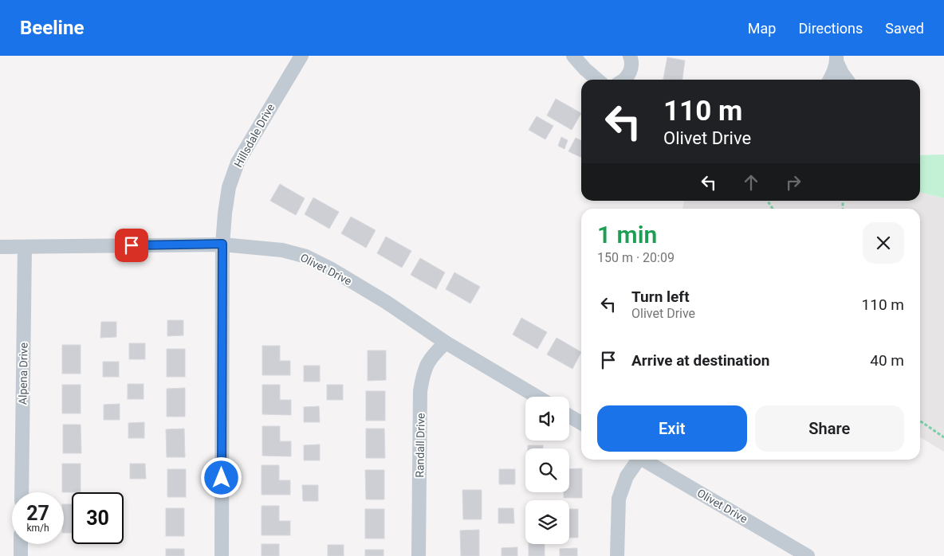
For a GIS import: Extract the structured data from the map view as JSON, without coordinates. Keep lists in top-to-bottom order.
{
  "streets": {
    "street": [
      "Hillsdale Drive",
      "Olivet Drive",
      "Alpena Drive",
      "Randall Drive"
    ]
  },
  "crossings": [
    ["Hillsdale Drive", "Olivet Drive"],
    ["Olivet Drive", "Alpena Drive"],
    ["Olivet Drive", "Randall Drive"]
  ],
  "page": {
    "header": "Beeline",
    "nav": ["Map", "Directions", "Saved"],
    "turn": ["110 m", "Olivet Drive"],
    "heading": ["1 min", "150 m · 20:09"],
    "list": [
      {
        "name": "Turn left",
        "note": "Olivet Drive",
        "value": "110 m"
      },
      {
        "name": "Arrive at destination",
        "value": "40 m"
      }
    ],
    "buttons": ["Exit", "Share"],
    "speed": "27 km/h",
    "limit": "30"
  }
}
